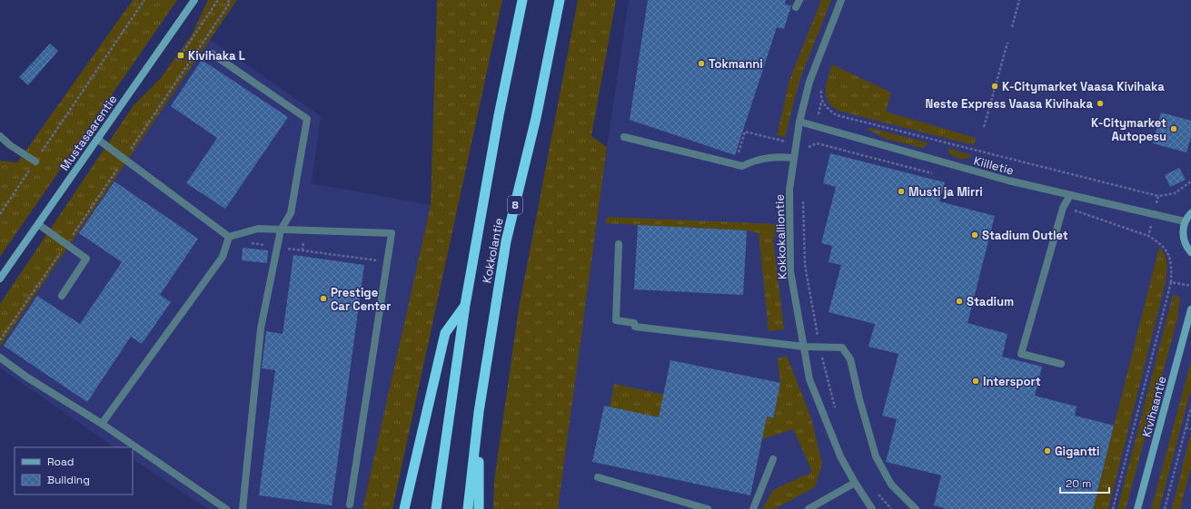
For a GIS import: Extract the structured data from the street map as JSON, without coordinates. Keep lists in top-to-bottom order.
{
  "streets": {
    "highway": ["8", "Kokkolantie"],
    "main road": ["Mustasaarentie", "Kivihaantie"],
    "street": ["Kiilletie", "Kokkokalliontie"]
  },
  "crossings": [
    ["Kiilletie", "Kokkokalliontie"]
  ],
  "places": {
    "transit": ["Kivihaka L"],
    "other": [
      "Tokmanni",
      "K-Citymarket Vaasa Kivihaka",
      "Neste Express Vaasa Kivihaka",
      "K-Citymarket Autopesu",
      "Musti ja Mirri",
      "Stadium Outlet",
      "Prestige Car Center",
      "Stadium",
      "Intersport",
      "Gigantti"
    ]
  },
  "legend": ["Road", "Building"],
  "scale_bar": "20 m"
}
